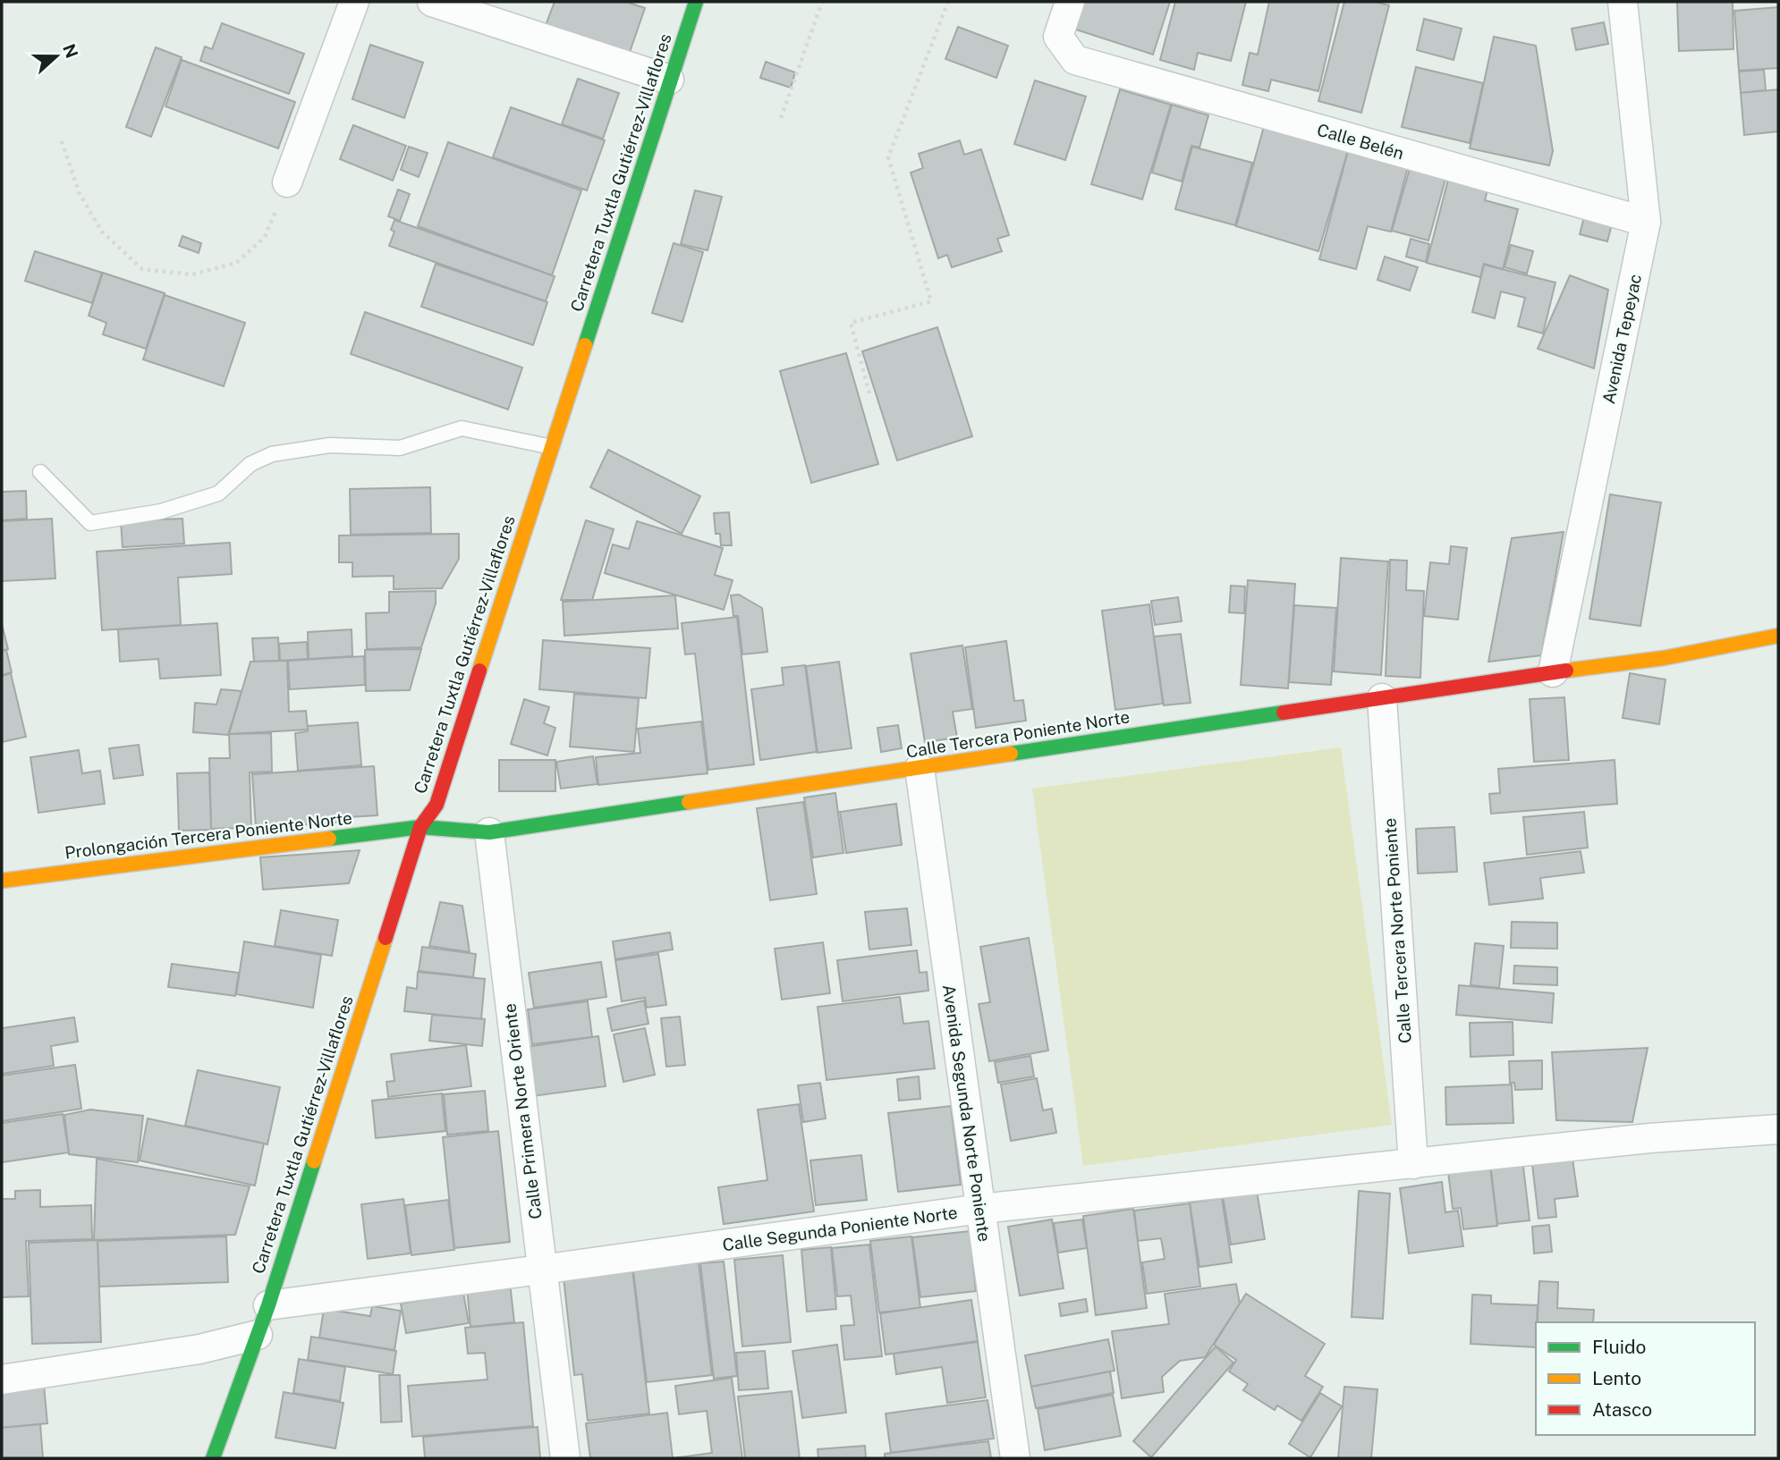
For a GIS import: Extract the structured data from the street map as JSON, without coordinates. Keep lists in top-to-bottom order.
{
  "streets": {
    "street": [
      "Calle Belén",
      "Carretera Tuxtla Gutiérrez-Villaflores",
      "Avenida Tepeyac",
      "Calle Tercera Poniente Norte",
      "Prolongación Tercera Poniente Norte",
      "Calle Tercera Norte Poniente",
      "Calle Primera Norte Oriente",
      "Avenida Segunda Norte Poniente",
      "Calle Segunda Poniente Norte"
    ]
  },
  "crossings": [
    ["Calle Belén", "Avenida Tepeyac"],
    ["Carretera Tuxtla Gutiérrez-Villaflores", "Prolongación Tercera Poniente Norte"],
    ["Carretera Tuxtla Gutiérrez-Villaflores", "Calle Segunda Poniente Norte"],
    ["Avenida Tepeyac", "Calle Tercera Poniente Norte"],
    ["Calle Tercera Poniente Norte", "Calle Tercera Norte Poniente"],
    ["Calle Tercera Poniente Norte", "Calle Primera Norte Oriente"],
    ["Calle Tercera Poniente Norte", "Avenida Segunda Norte Poniente"],
    ["Calle Tercera Norte Poniente", "Calle Segunda Poniente Norte"],
    ["Calle Primera Norte Oriente", "Calle Segunda Poniente Norte"],
    ["Avenida Segunda Norte Poniente", "Calle Segunda Poniente Norte"]
  ],
  "legend": ["Fluido", "Lento", "Atasco"],
  "north": "right"
}
